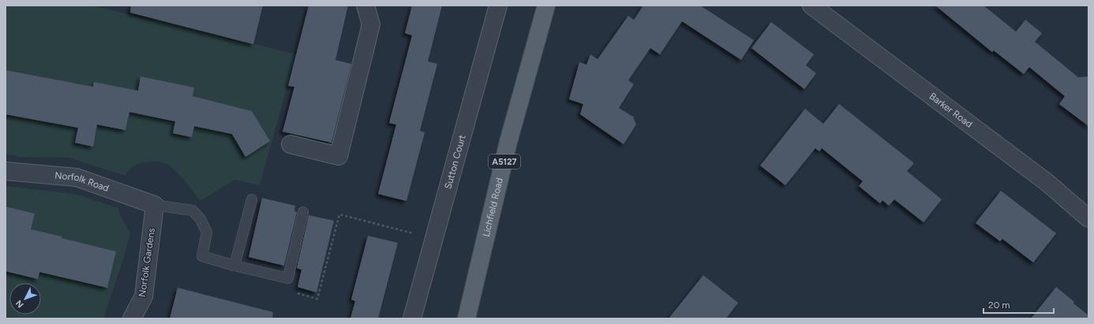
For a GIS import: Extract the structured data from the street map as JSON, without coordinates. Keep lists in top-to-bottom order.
{
  "streets": {
    "main road": ["A5127", "Lichfield Road"],
    "street": [
      "Barker Road",
      "Sutton Court",
      "Norfolk Road",
      "Norfolk Gardens"
    ]
  },
  "crossings": [
    ["Norfolk Road", "Norfolk Gardens"]
  ],
  "scale_bar": "20 m",
  "north": "bottom left"
}
